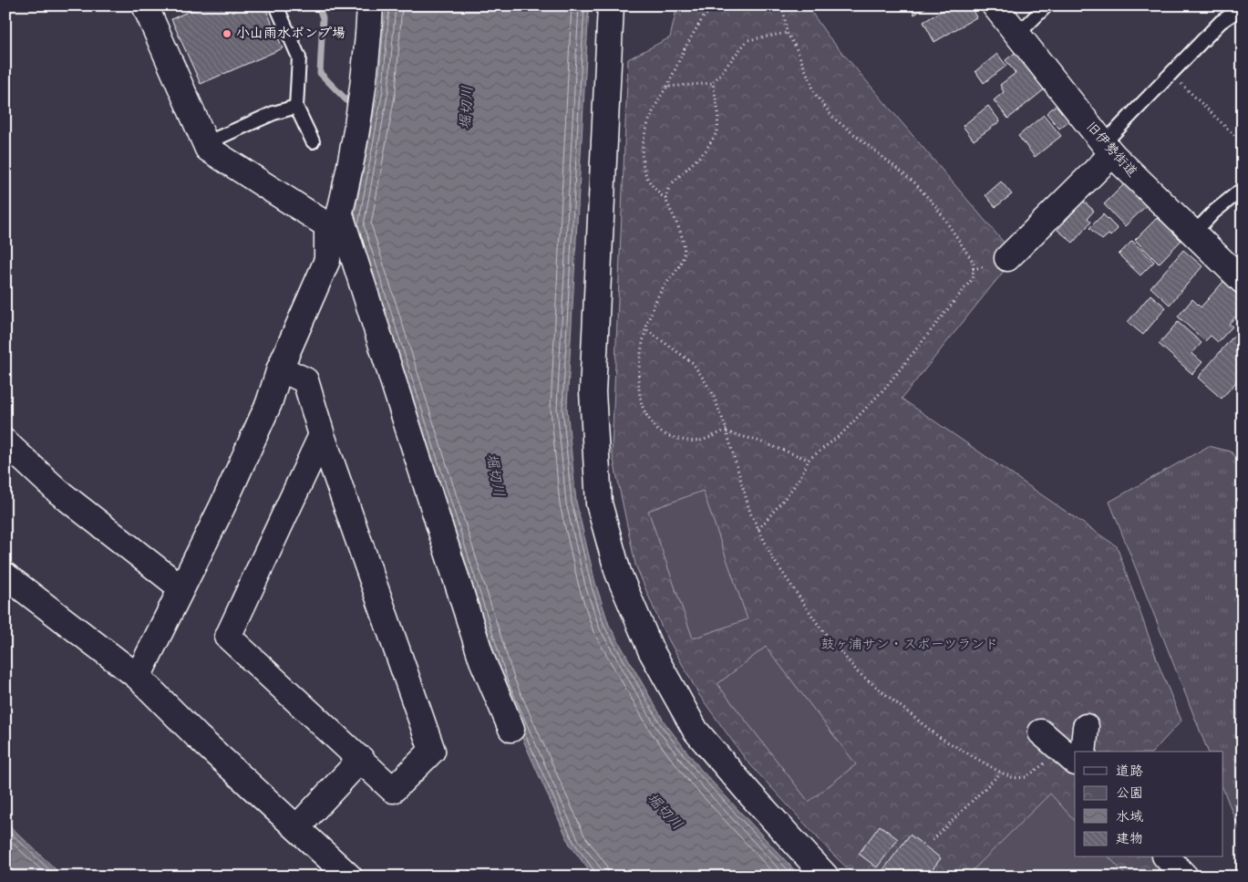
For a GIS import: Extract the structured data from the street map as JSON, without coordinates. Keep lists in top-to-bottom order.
{
  "streets": {
    "street": ["旧伊勢街道"]
  },
  "water": ["堀切川"],
  "parks": ["鼓ヶ浦サン・スポーツランド"],
  "places": ["小山雨水ポンプ場"],
  "legend": [
    "道路",
    "公園",
    "水域",
    "建物"
  ]
}
